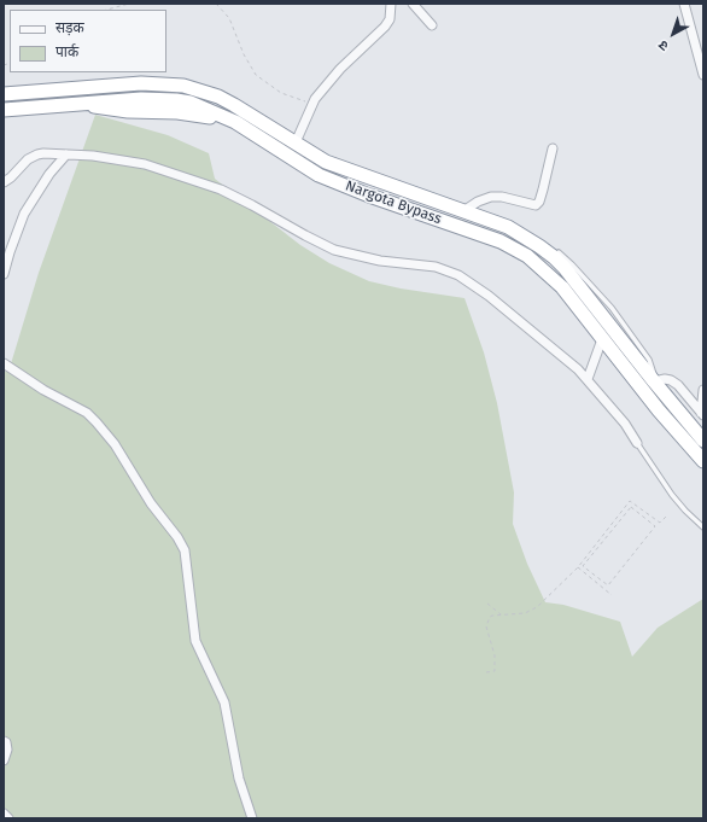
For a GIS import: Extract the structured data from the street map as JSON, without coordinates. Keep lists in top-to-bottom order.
{
  "streets": {
    "highway": ["Nargota Bypass"]
  },
  "legend": ["सड़क", "पार्क"],
  "north": "bottom left"
}
